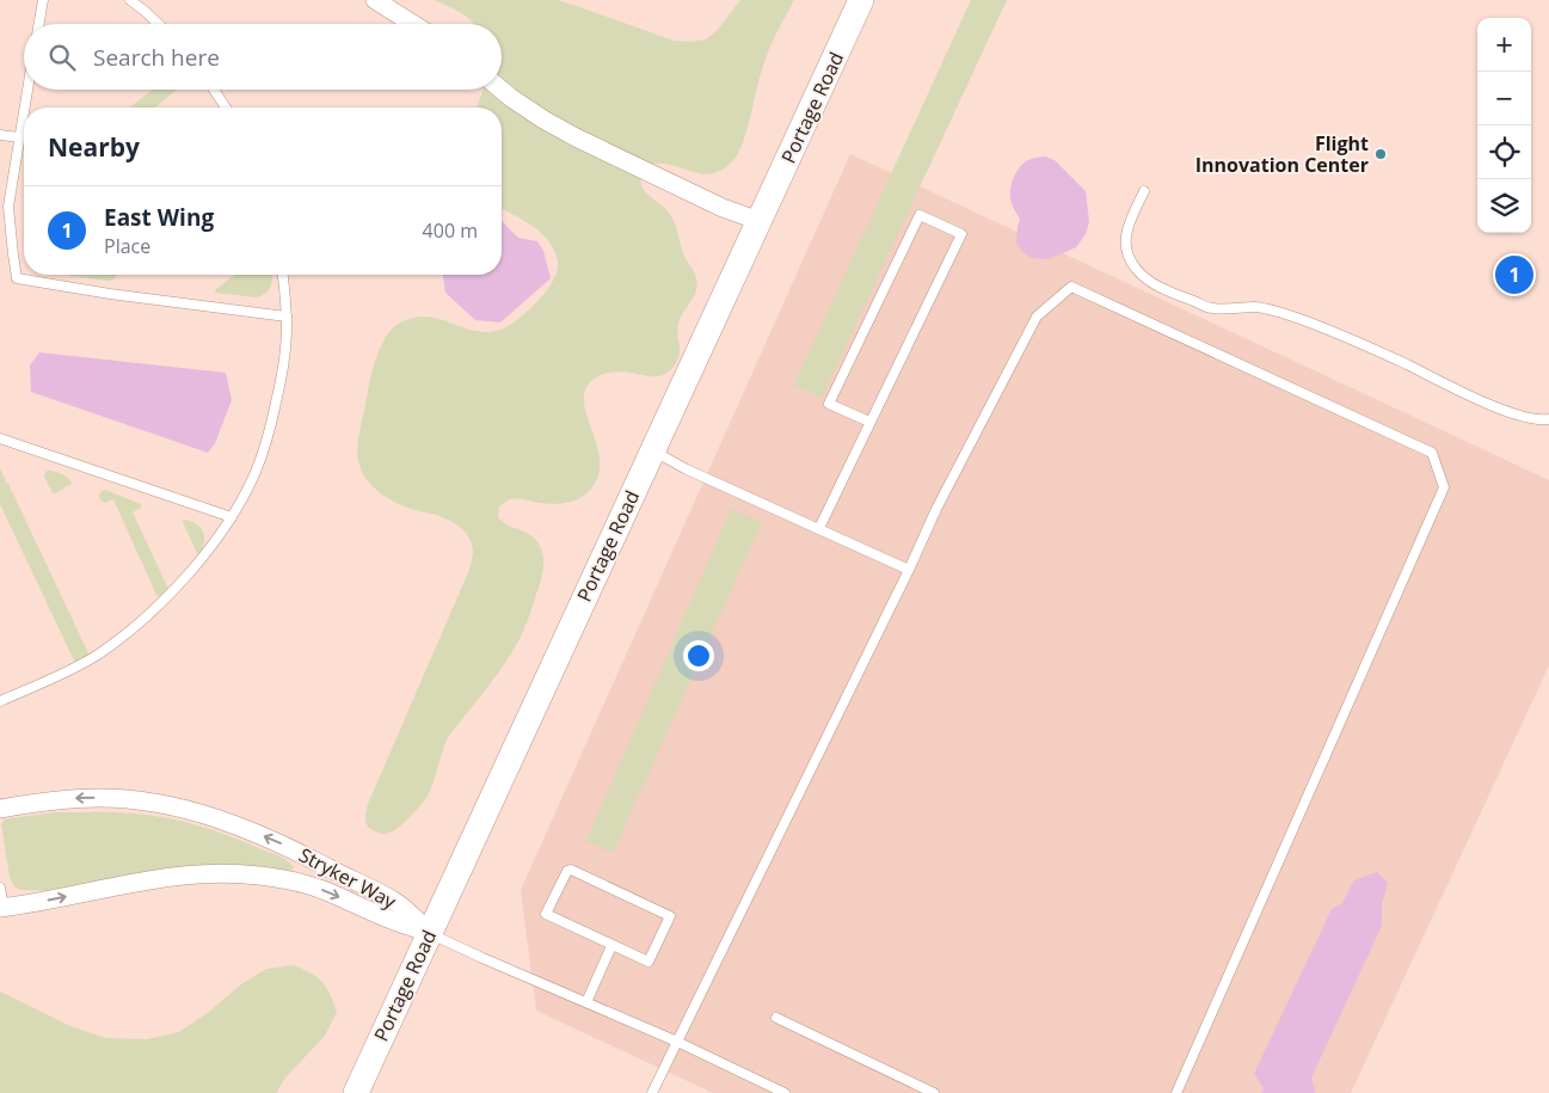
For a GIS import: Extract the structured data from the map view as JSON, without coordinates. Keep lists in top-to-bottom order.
{
  "streets": {
    "main road": ["Portage Road"],
    "street": ["Stryker Way"]
  },
  "crossings": [
    ["Portage Road", "Stryker Way"]
  ],
  "places": ["Flight Innovation Center"],
  "page": {
    "map_buttons": ["+", "−"],
    "search": "Search here",
    "heading": "Nearby",
    "list": [
      {
        "mark": "1",
        "name": "East Wing",
        "note": "Place",
        "value": "400 m"
      }
    ],
    "pins": "1"
  }
}
